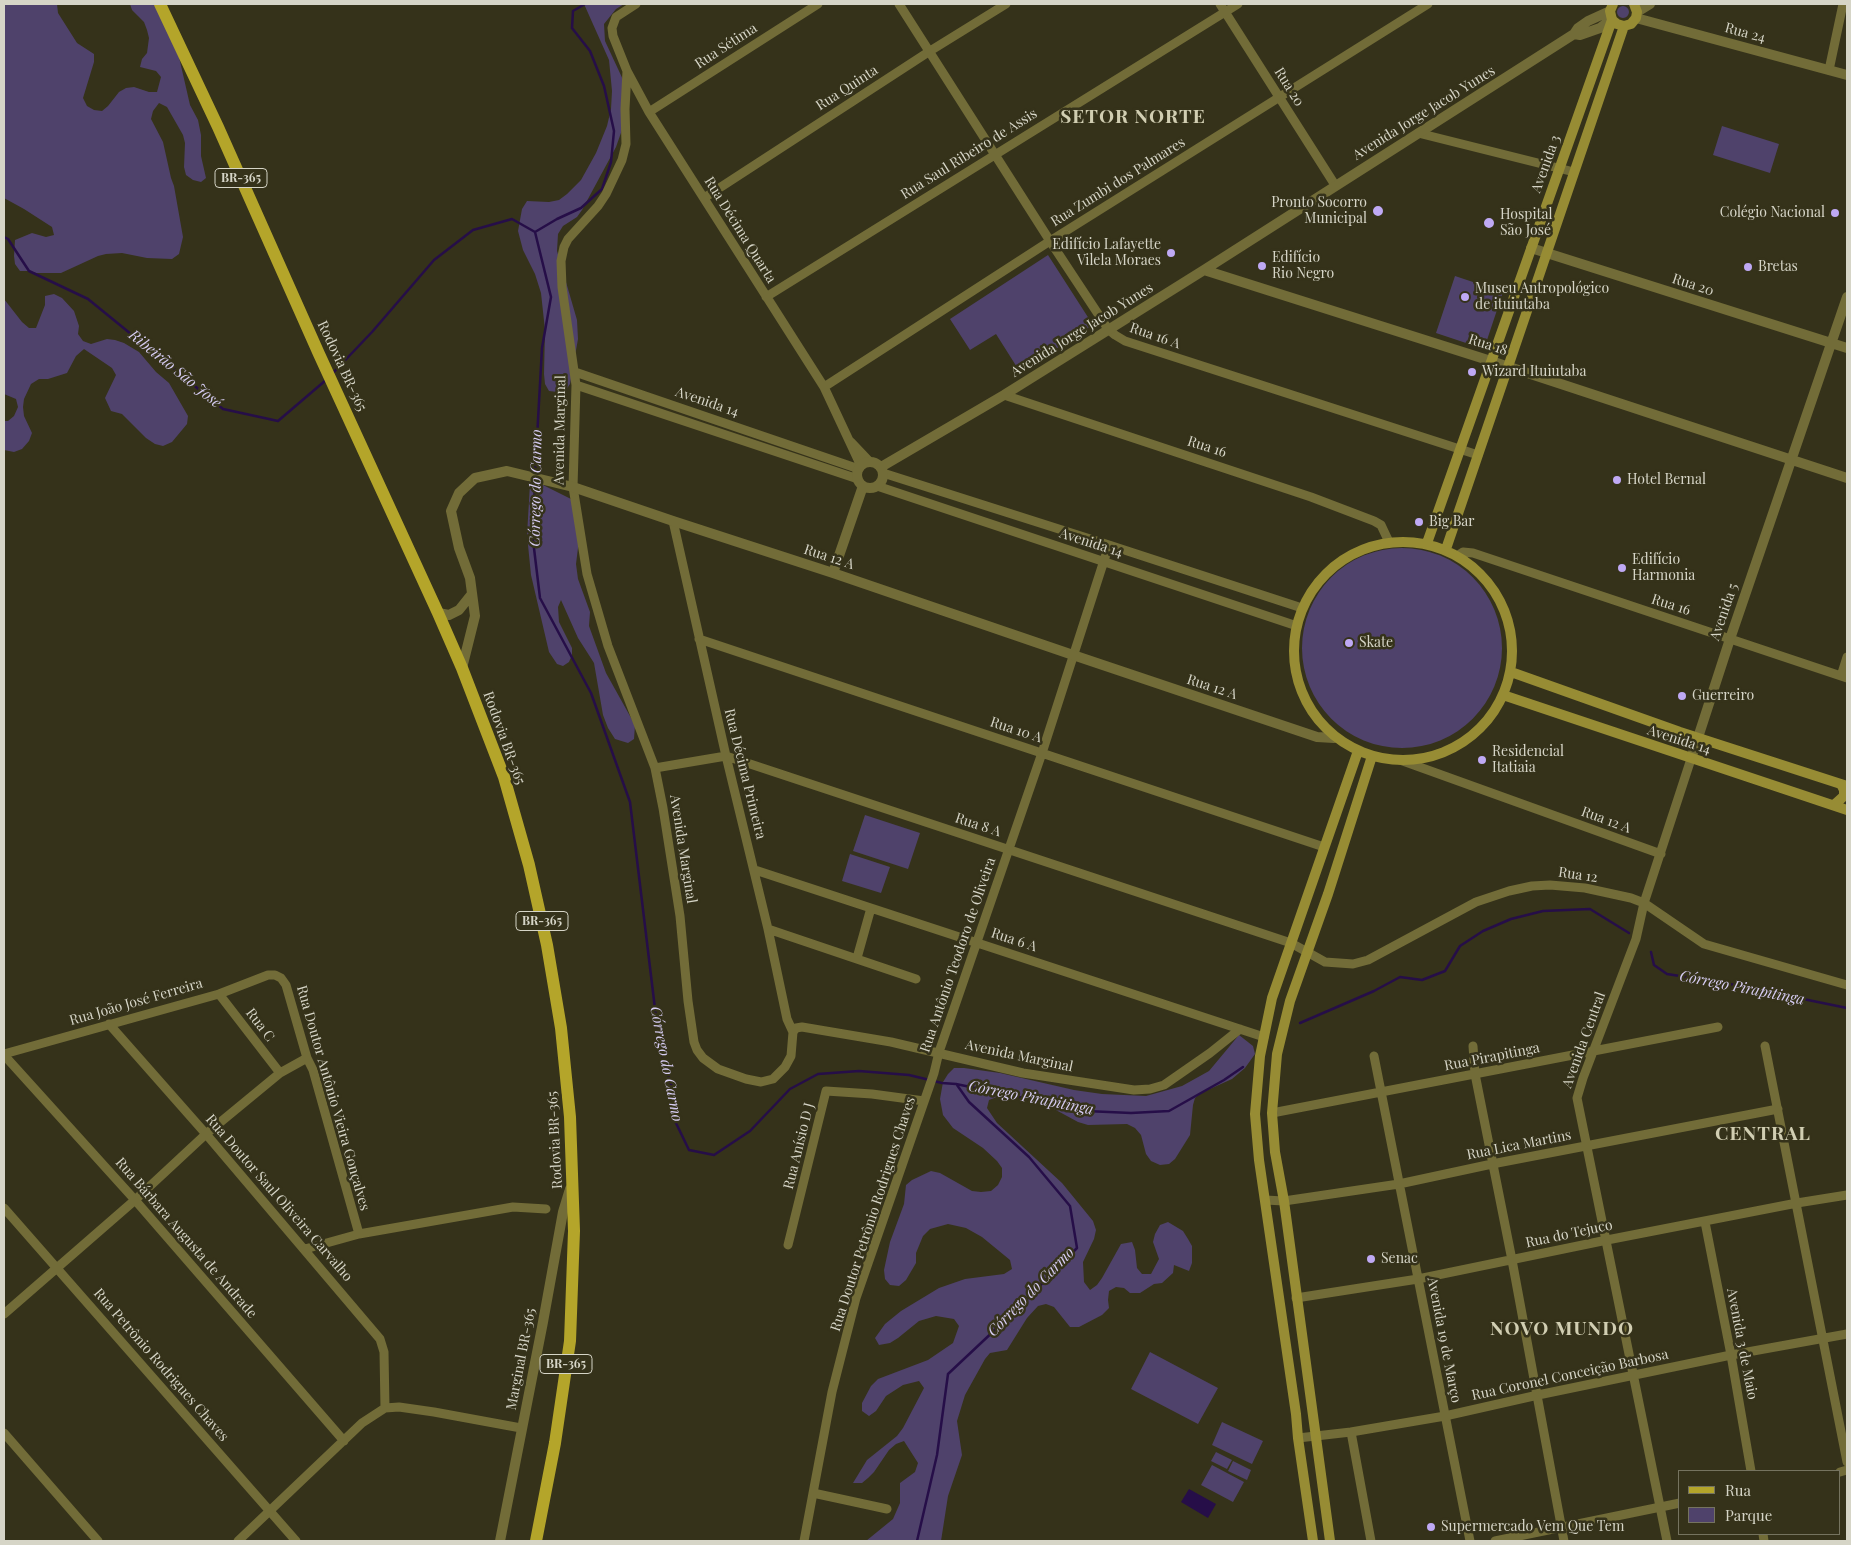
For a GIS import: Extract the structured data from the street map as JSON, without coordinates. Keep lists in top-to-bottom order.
{
  "streets": {
    "main road": [
      "Avenida 3",
      "BR-365",
      "Rodovia BR-365",
      "Avenida 14"
    ],
    "street": [
      "Rua 24",
      "Rua Sétima",
      "Rua 20",
      "Rua Quinta",
      "Avenida Jorge Jacob Yunes",
      "Rua Saul Ribeiro de Assis",
      "Rua Zumbi dos Palmares",
      "Rua Décima Quarta",
      "Rua 16 A",
      "Rua 18",
      "Avenida Marginal",
      "Rua 16",
      "Rua 12 A",
      "Avenida 5",
      "Rua 10 A",
      "Rua Décima Primeira",
      "Rua 8 A",
      "Rua 12",
      "Rua 6 A",
      "Rua Antônio Teodoro de Oliveira",
      "Rua João José Ferreira",
      "Rua C",
      "Avenida Central",
      "Rua Pirapitinga",
      "Rua Doutor Antônio Vieira Gonçalves",
      "Rua Lica Martins",
      "Rua Anísio D J",
      "Rua Doutor Saul Oliveira Carvalho",
      "Rua Doutor Petrônio Rodrigues Chaves",
      "Rua do Tejuco",
      "Rua Bárbara Augusta de Andrade",
      "Avenida 19 de Março",
      "Avenida 3 de Maio",
      "Marginal BR-365",
      "Rua Petrônio Rodrigues Chaves",
      "Rua Coronel Conceição Barbosa"
    ]
  },
  "crossings": [
    ["Rua Sétima", "Rua Décima Quarta"],
    ["Rua 20", "Avenida Jorge Jacob Yunes"],
    ["Rua 20", "Rua Saul Ribeiro de Assis"],
    ["Rua 20", "Avenida 3"],
    ["Rua 20", "Rua Zumbi dos Palmares"],
    ["Rua 20", "Avenida 5"],
    ["Rua Quinta", "Rua Décima Quarta"],
    ["Rua Quinta", "Rua 16 A"],
    ["Avenida Jorge Jacob Yunes", "Avenida 3"],
    ["Avenida Jorge Jacob Yunes", "Rua 16 A"],
    ["Avenida Jorge Jacob Yunes", "Rua 18"],
    ["Avenida Jorge Jacob Yunes", "Avenida 14"],
    ["Avenida Jorge Jacob Yunes", "Rua 16"],
    ["Rua Saul Ribeiro de Assis", "Rua Décima Quarta"],
    ["Rua Saul Ribeiro de Assis", "Rua 16 A"],
    ["Avenida 3", "Rua 16 A"],
    ["Avenida 3", "Rua 18"],
    ["Rua Zumbi dos Palmares", "Rua Décima Quarta"],
    ["Rua Zumbi dos Palmares", "Rua 16 A"],
    ["Rua Décima Quarta", "Avenida 14"],
    ["Rua Décima Quarta", "Avenida Marginal"],
    ["Rua 18", "Avenida 5"],
    ["Rodovia BR-365", "Rua 12 A"],
    ["Rodovia BR-365", "Marginal BR-365"],
    ["Avenida 14", "Avenida Marginal"],
    ["Avenida 14", "Avenida 5"],
    ["Avenida 14", "Rua Antônio Teodoro de Oliveira"],
    ["Avenida Marginal", "Rua 12 A"],
    ["Avenida Marginal", "Rua Décima Primeira"],
    ["Avenida Marginal", "Rua 8 A"],
    ["Avenida Marginal", "Rua 6 A"],
    ["Avenida Marginal", "Rua Antônio Teodoro de Oliveira"],
    ["Rua 16", "Avenida 5"],
    ["Rua 12 A", "Avenida 5"],
    ["Rua 12 A", "Rua Décima Primeira"],
    ["Rua 12 A", "Rua Antônio Teodoro de Oliveira"],
    ["Avenida 5", "Rua 12"],
    ["Avenida 5", "Avenida Central"],
    ["Rua 10 A", "Rua Décima Primeira"],
    ["Rua 10 A", "Rua Antônio Teodoro de Oliveira"],
    ["Rua Décima Primeira", "Rua 8 A"],
    ["Rua Décima Primeira", "Rua 6 A"],
    ["Rua 8 A", "Rua 12"],
    ["Rua 8 A", "Rua Antônio Teodoro de Oliveira"],
    ["Rua 6 A", "Rua Antônio Teodoro de Oliveira"],
    ["Rua Antônio Teodoro de Oliveira", "Rua Doutor Petrônio Rodrigues Chaves"],
    ["Rua João José Ferreira", "Rua C"],
    ["Rua João José Ferreira", "Rua Doutor Antônio Vieira Gonçalves"],
    ["Rua João José Ferreira", "Rua Doutor Saul Oliveira Carvalho"],
    ["Rua João José Ferreira", "Rua Bárbara Augusta de Andrade"],
    ["Avenida Central", "Rua Pirapitinga"],
    ["Avenida Central", "Rua Lica Martins"],
    ["Avenida Central", "Rua do Tejuco"],
    ["Avenida Central", "Rua Coronel Conceição Barbosa"],
    ["Rua Pirapitinga", "Avenida 19 de Março"],
    ["Rua Lica Martins", "Avenida 19 de Março"],
    ["Rua Anísio D J", "Rua Doutor Petrônio Rodrigues Chaves"],
    ["Rua do Tejuco", "Avenida 19 de Março"],
    ["Rua do Tejuco", "Avenida 3 de Maio"],
    ["Avenida 19 de Março", "Rua Coronel Conceição Barbosa"],
    ["Avenida 3 de Maio", "Rua Coronel Conceição Barbosa"]
  ],
  "districts": ["SETOR NORTE", "CENTRAL", "NOVO MUNDO"],
  "water": ["Ribeirão São José", "Córrego do Carmo", "Córrego Pirapitinga"],
  "places": [
    "Pronto Socorro Municipal",
    "Colégio Nacional",
    "Hospital São José",
    "Edifício Lafayette Vilela Moraes",
    "Edifício Rio Negro",
    "Bretas",
    "Museu Antropológico de ituiutaba",
    "Wizard Ituiutaba",
    "Hotel Bernal",
    "Big Bar",
    "Edifício Harmonia",
    "Skate",
    "Guerreiro",
    "Residencial Itatiaia",
    "Senac",
    "Supermercado Vem Que Tem"
  ],
  "legend": ["Rua", "Parque"]
}
